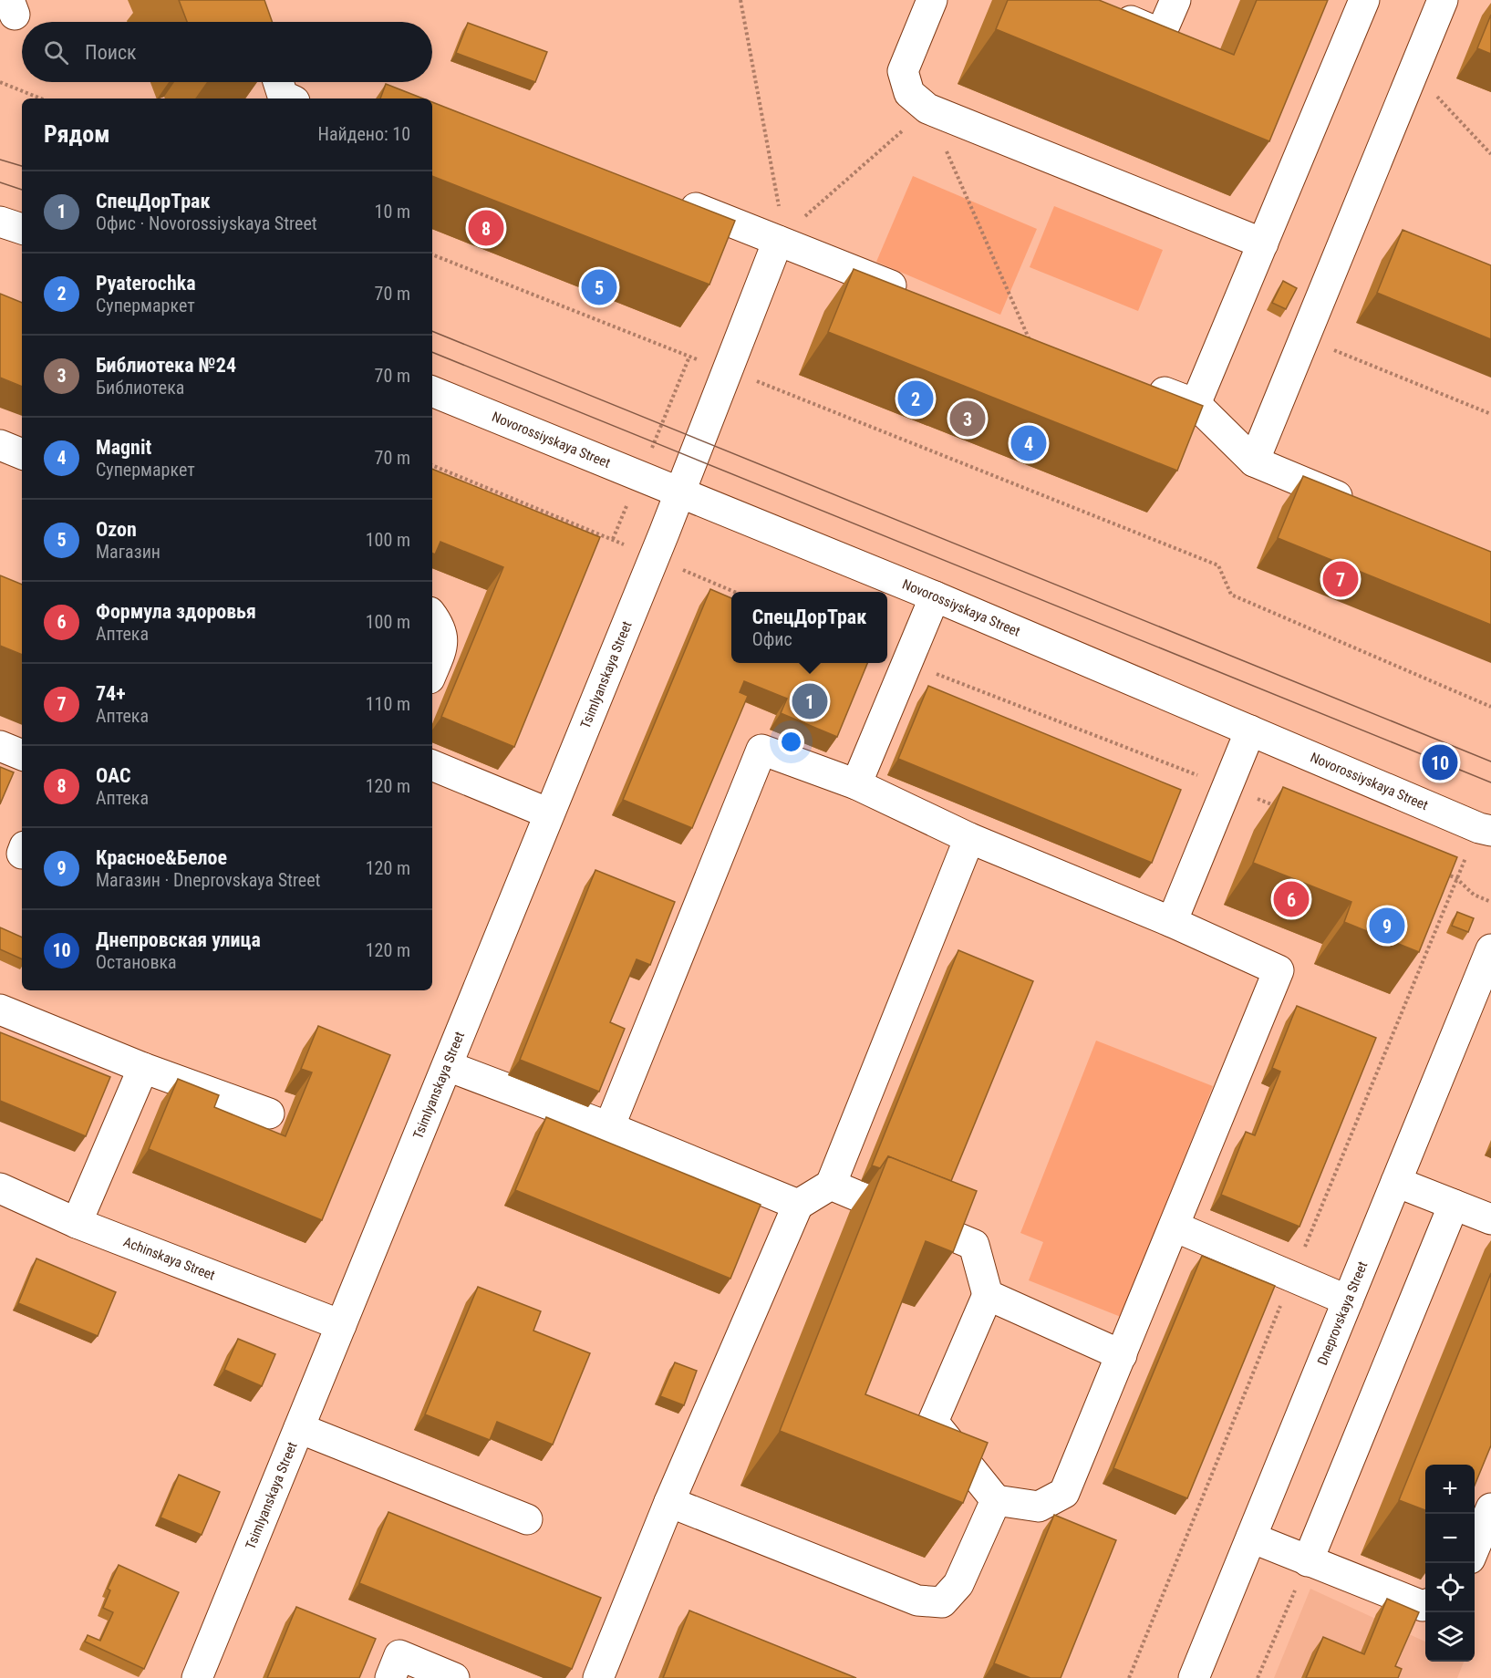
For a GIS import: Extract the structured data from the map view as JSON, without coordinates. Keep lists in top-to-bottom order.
{
  "streets": {
    "street": [
      "Novorossiyskaya Street",
      "Tsimlyanskaya Street",
      "Achinskaya Street",
      "Dneprovskaya Street"
    ]
  },
  "crossings": [
    ["Novorossiyskaya Street", "Tsimlyanskaya Street"],
    ["Tsimlyanskaya Street", "Achinskaya Street"]
  ],
  "page": {
    "search": "Поиск",
    "heading": ["Рядом", "Найдено: 10"],
    "list": [
      {
        "mark": "1",
        "name": "СпецДорТрак",
        "note": "Офис · Novorossiyskaya Street",
        "value": "10 m"
      },
      {
        "mark": "2",
        "name": "Pyaterochka",
        "note": "Супермаркет",
        "value": "70 m"
      },
      {
        "mark": "3",
        "name": "Библиотека №24",
        "note": "Библиотека",
        "value": "70 m"
      },
      {
        "mark": "4",
        "name": "Magnit",
        "note": "Супермаркет",
        "value": "70 m"
      },
      {
        "mark": "5",
        "name": "Ozon",
        "note": "Магазин",
        "value": "100 m"
      },
      {
        "mark": "6",
        "name": "Формула здоровья",
        "note": "Аптека",
        "value": "100 m"
      },
      {
        "mark": "7",
        "name": "74+",
        "note": "Аптека",
        "value": "110 m"
      },
      {
        "mark": "8",
        "name": "ОАС",
        "note": "Аптека",
        "value": "120 m"
      },
      {
        "mark": "9",
        "name": "Красное&Белое",
        "note": "Магазин · Dneprovskaya Street",
        "value": "120 m"
      },
      {
        "mark": "10",
        "name": "Днепровская улица",
        "note": "Остановка",
        "value": "120 m"
      }
    ],
    "pins": [
      "8",
      "5",
      "2",
      "3",
      "4",
      "7",
      "1",
      "10",
      "6",
      "9"
    ],
    "popup": ["СпецДорТрак", "Офис"],
    "map_buttons": ["+", "−"]
  }
}
